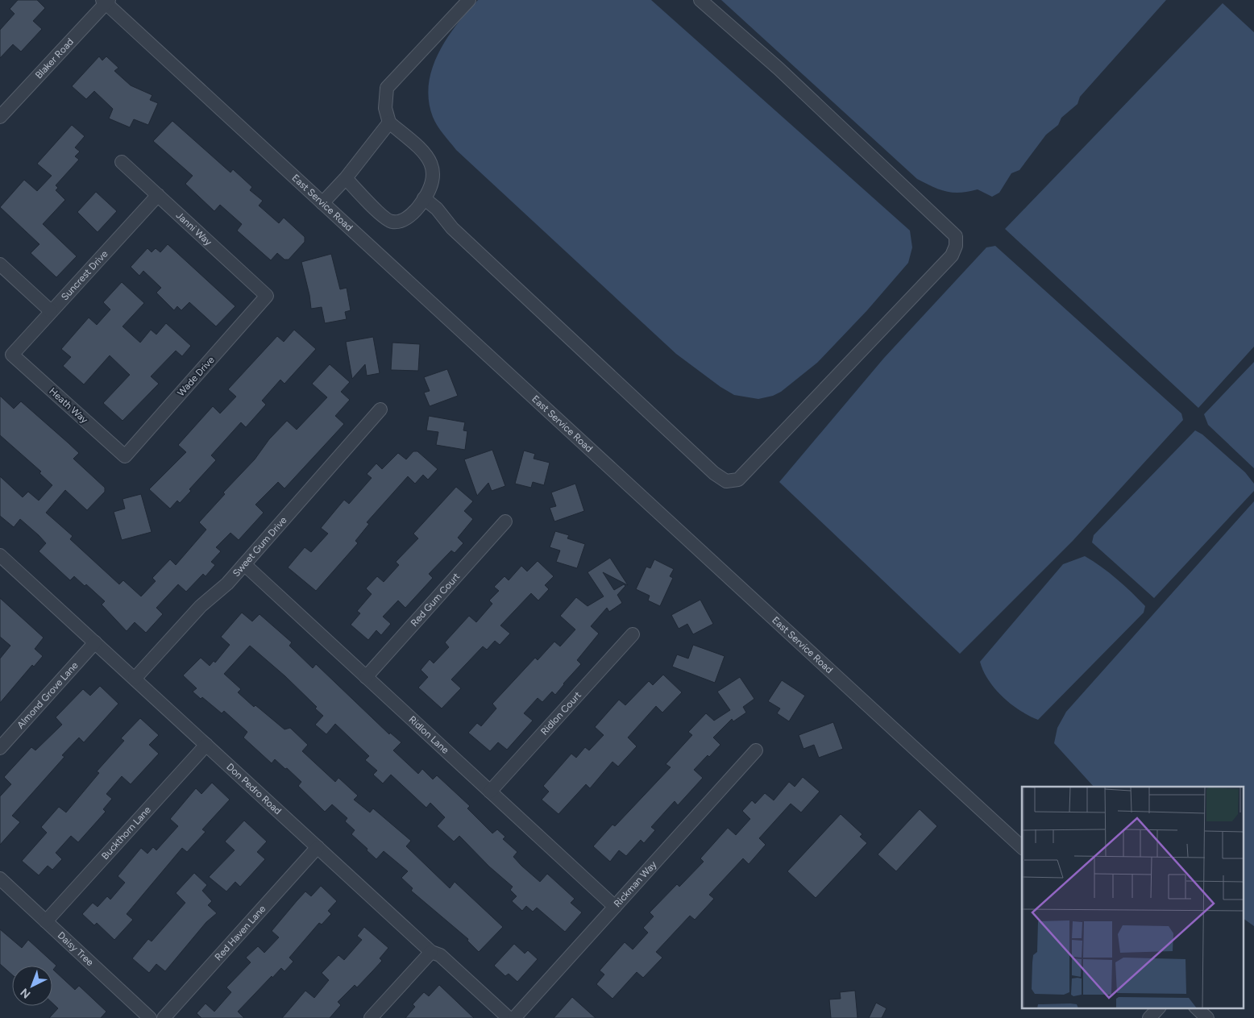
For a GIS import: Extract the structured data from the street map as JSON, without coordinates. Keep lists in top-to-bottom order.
{
  "streets": {
    "street": [
      "Blaker Road",
      "East Service Road",
      "Janni Way",
      "Suncrest Drive",
      "Wade Drive",
      "Heath Way",
      "Sweet Gum Drive",
      "Red Gum Court",
      "Almond Grove Lane",
      "Ridlon Court",
      "Ridlon Lane",
      "Don Pedro Road",
      "Buckthorn Lane",
      "Rickman Way",
      "Red Haven Lane",
      "Daisy Tree"
    ]
  },
  "crossings": [
    ["Blaker Road", "East Service Road"],
    ["Janni Way", "Suncrest Drive"],
    ["Janni Way", "Wade Drive"],
    ["Suncrest Drive", "Heath Way"],
    ["Wade Drive", "Heath Way"],
    ["Sweet Gum Drive", "Ridlon Lane"],
    ["Sweet Gum Drive", "Don Pedro Road"],
    ["Red Gum Court", "Ridlon Lane"],
    ["Almond Grove Lane", "Don Pedro Road"],
    ["Ridlon Court", "Ridlon Lane"],
    ["Ridlon Lane", "Rickman Way"],
    ["Don Pedro Road", "Buckthorn Lane"],
    ["Don Pedro Road", "Red Haven Lane"],
    ["Buckthorn Lane", "Daisy Tree"]
  ],
  "north": "bottom left"
}
